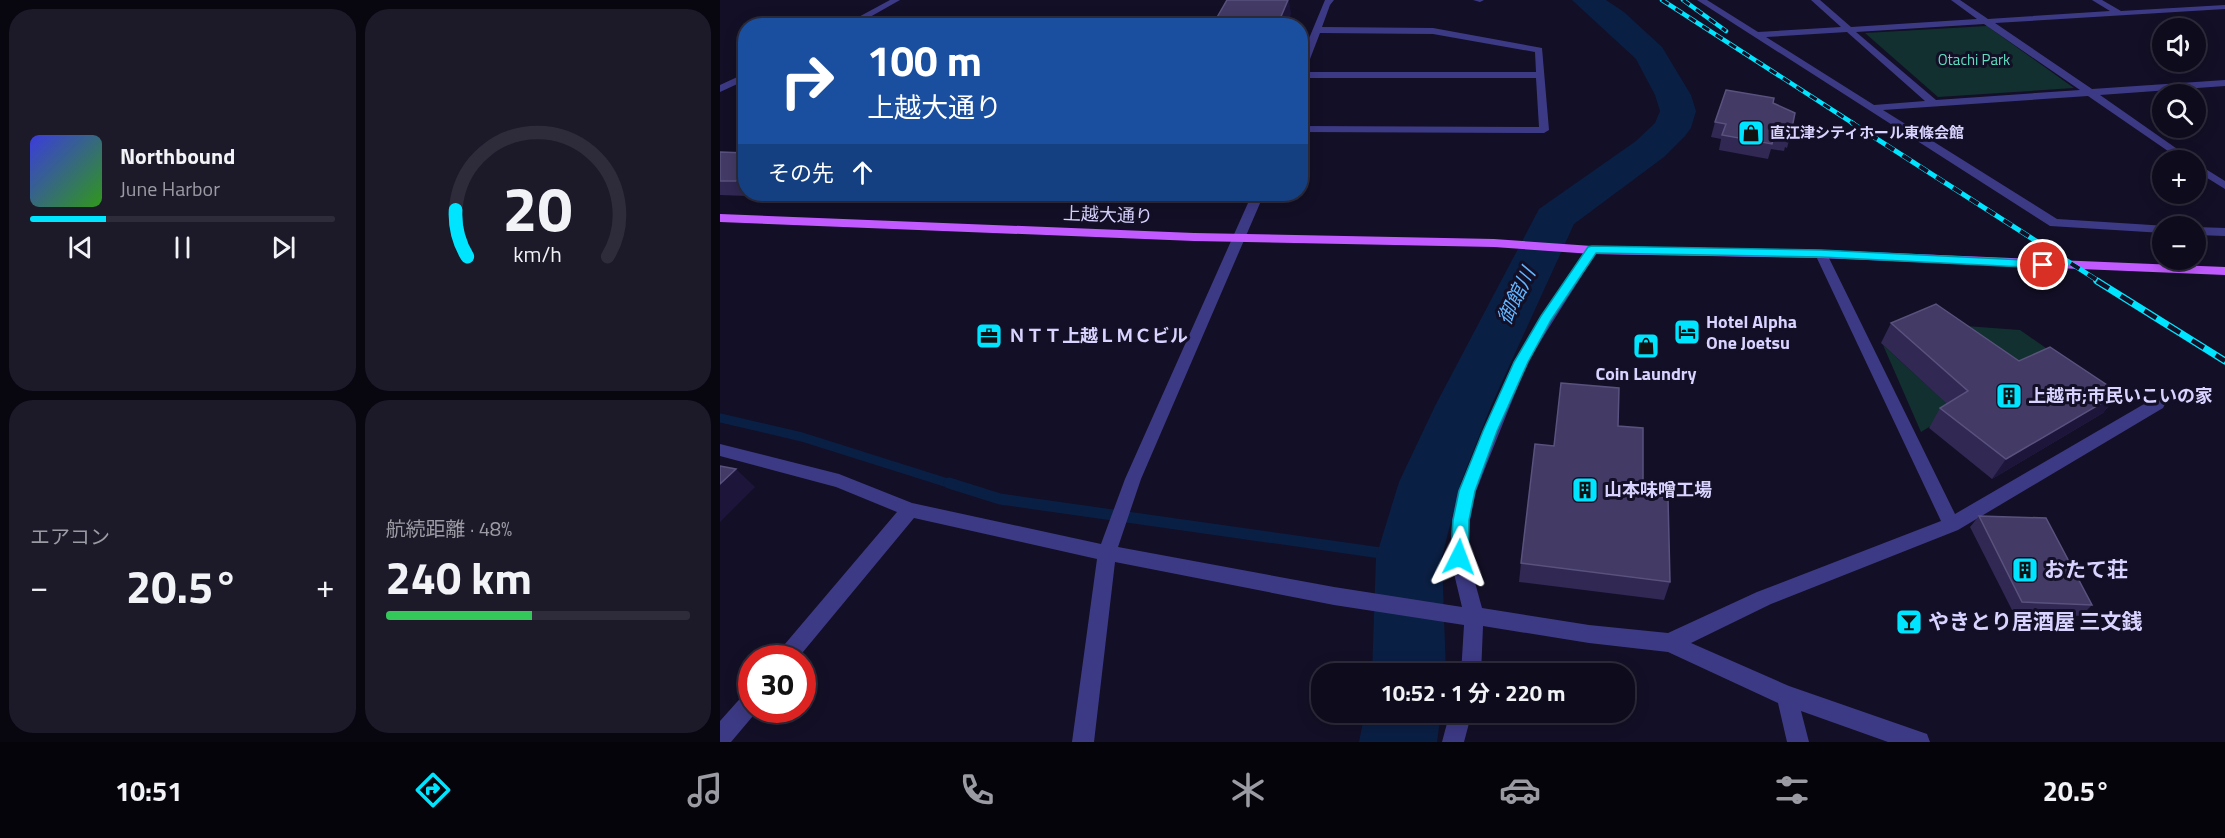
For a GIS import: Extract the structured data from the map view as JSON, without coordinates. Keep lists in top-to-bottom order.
{
  "streets": {
    "main road": ["上越大通り"]
  },
  "water": ["御館川"],
  "parks": ["Otachi Park"],
  "places": {
    "shop": ["直江津シティホール東條会館", "Coin Laundry"],
    "hotel": ["Hotel Alpha One Joetsu"],
    "office": ["ＮＴＴ上越ＬＭＣビル"],
    "building": ["上越市;市民いこいの家", "山本味噌工場", "おたて荘"],
    "bar": ["やきとり居酒屋 三文銭"]
  },
  "page": {
    "map_buttons": ["+", "−"],
    "turn": ["100 m", "上越大通り"],
    "song": ["Northbound", "June Harbor"],
    "then": "その先",
    "tile": [
      "エアコン",
      ["航続距離 · 48%", "240 km"]
    ],
    "heat": ["−", "20.5°", "+"],
    "limit": "30",
    "trip": "10:52 · 1 分 · 220 m",
    "tabs": ["10:51", "20.5°"],
    "gauge": ["20", "km/h"]
  }
}
